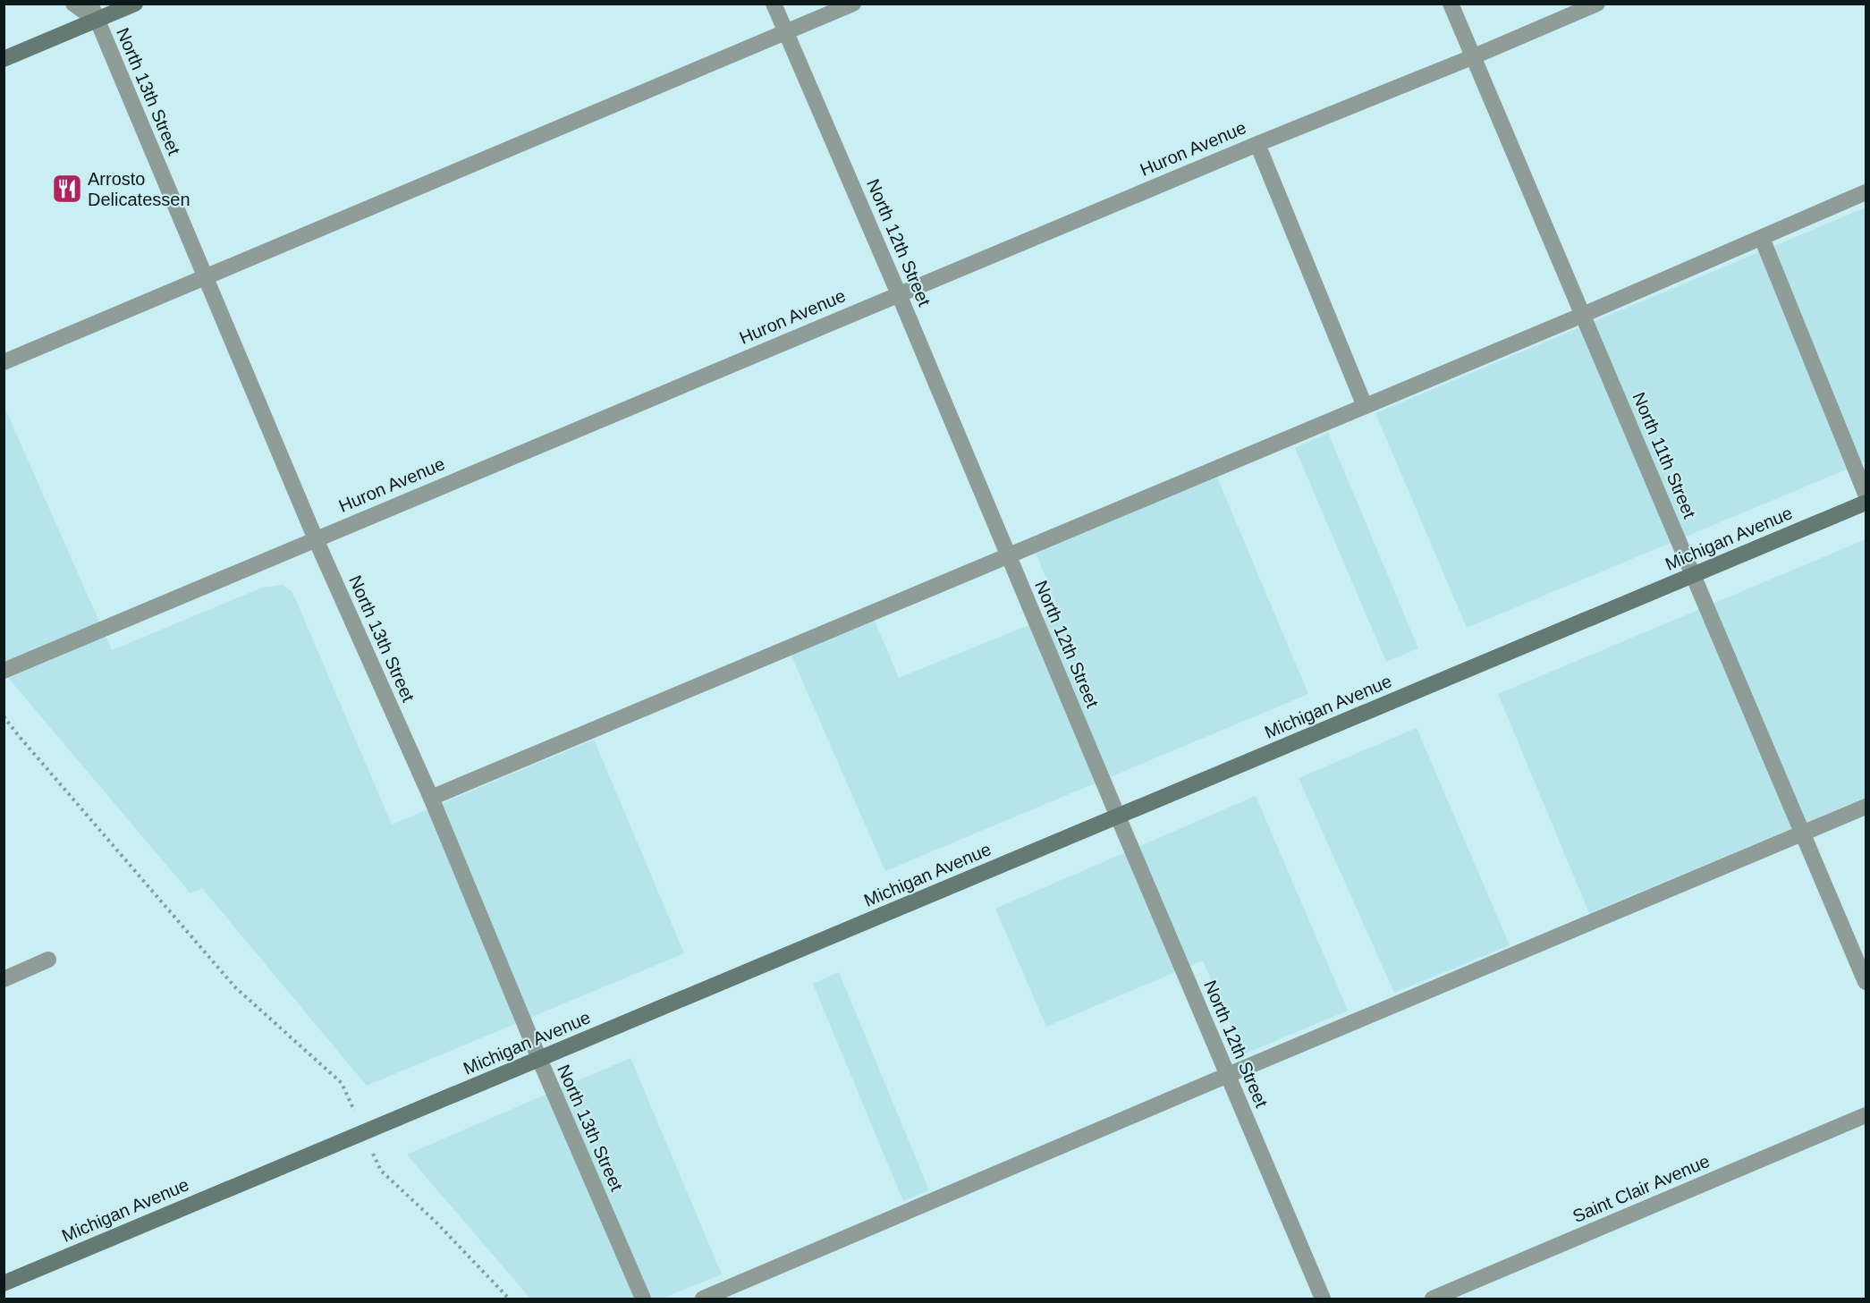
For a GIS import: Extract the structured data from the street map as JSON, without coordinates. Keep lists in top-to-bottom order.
{
  "streets": {
    "street": [
      "North 13th Street",
      "Huron Avenue",
      "North 12th Street",
      "North 11th Street",
      "Michigan Avenue",
      "Saint Clair Avenue"
    ]
  },
  "crossings": [
    ["North 13th Street", "Huron Avenue"],
    ["North 13th Street", "Michigan Avenue"],
    ["Huron Avenue", "North 12th Street"],
    ["Huron Avenue", "North 11th Street"],
    ["North 12th Street", "Michigan Avenue"],
    ["North 11th Street", "Michigan Avenue"]
  ],
  "places": {
    "restaurant": ["Arrosto Delicatessen"]
  }
}
